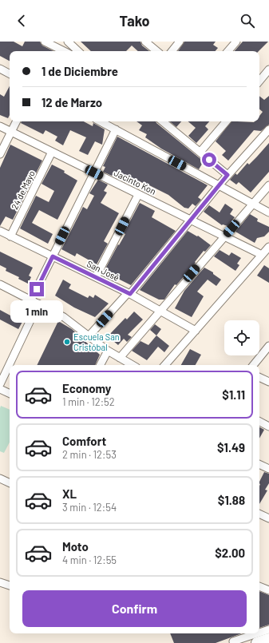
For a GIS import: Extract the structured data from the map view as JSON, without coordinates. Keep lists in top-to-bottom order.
{
  "streets": {
    "street": ["Jacinto Kon", "24 de Mayo", "San José"]
  },
  "crossings": [
    ["Jacinto Kon", "24 de Mayo"],
    ["24 de Mayo", "San José"]
  ],
  "places": ["Escuela San Cristóbal"],
  "page": {
    "header": "Tako",
    "banner": ["1 de Diciembre", "12 de Marzo"],
    "bubble": "1 min",
    "list": [
      {
        "name": "Economy",
        "note": "1 min · 12:52",
        "value": "$1.11"
      },
      {
        "name": "Comfort",
        "note": "2 min · 12:53",
        "value": "$1.49"
      },
      {
        "name": "XL",
        "note": "3 min · 12:54",
        "value": "$1.88"
      },
      {
        "name": "Moto",
        "note": "4 min · 12:55",
        "value": "$2.00"
      }
    ],
    "buttons": "Confirm"
  }
}
